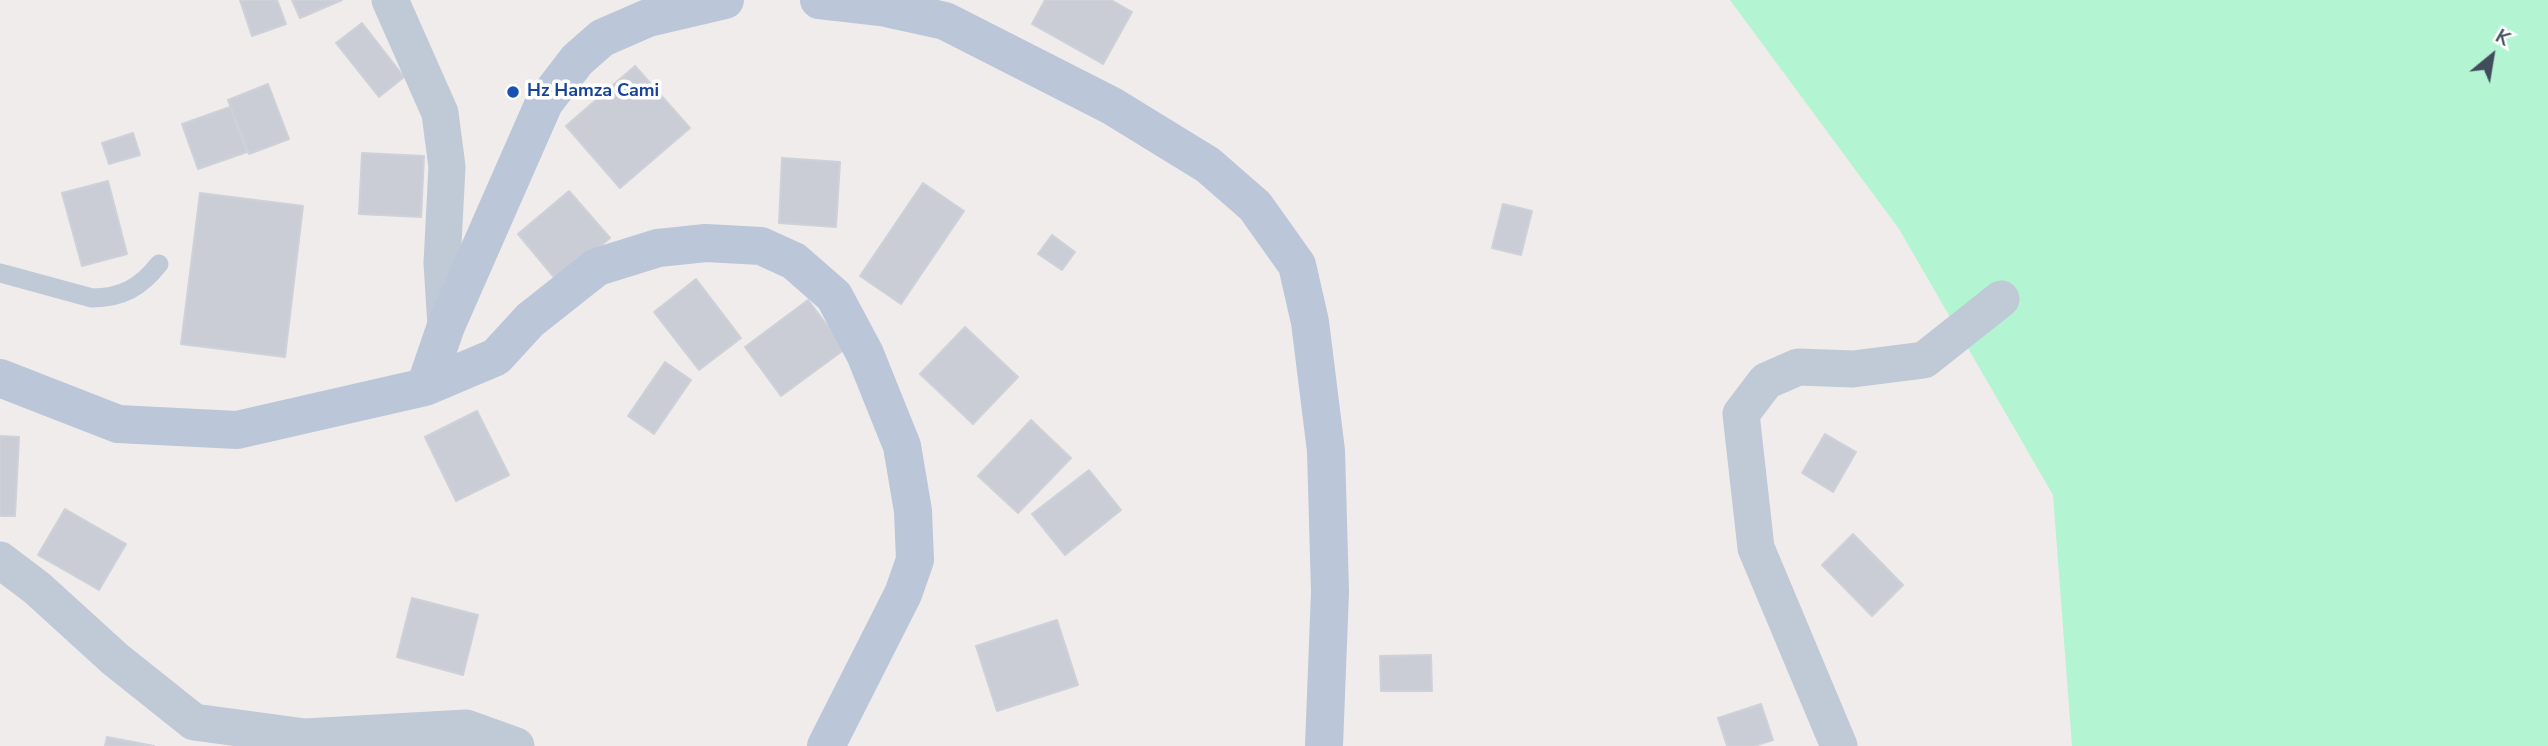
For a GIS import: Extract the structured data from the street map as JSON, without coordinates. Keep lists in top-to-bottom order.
{
  "places": ["Hz Hamza Cami"],
  "north": "top right"
}
